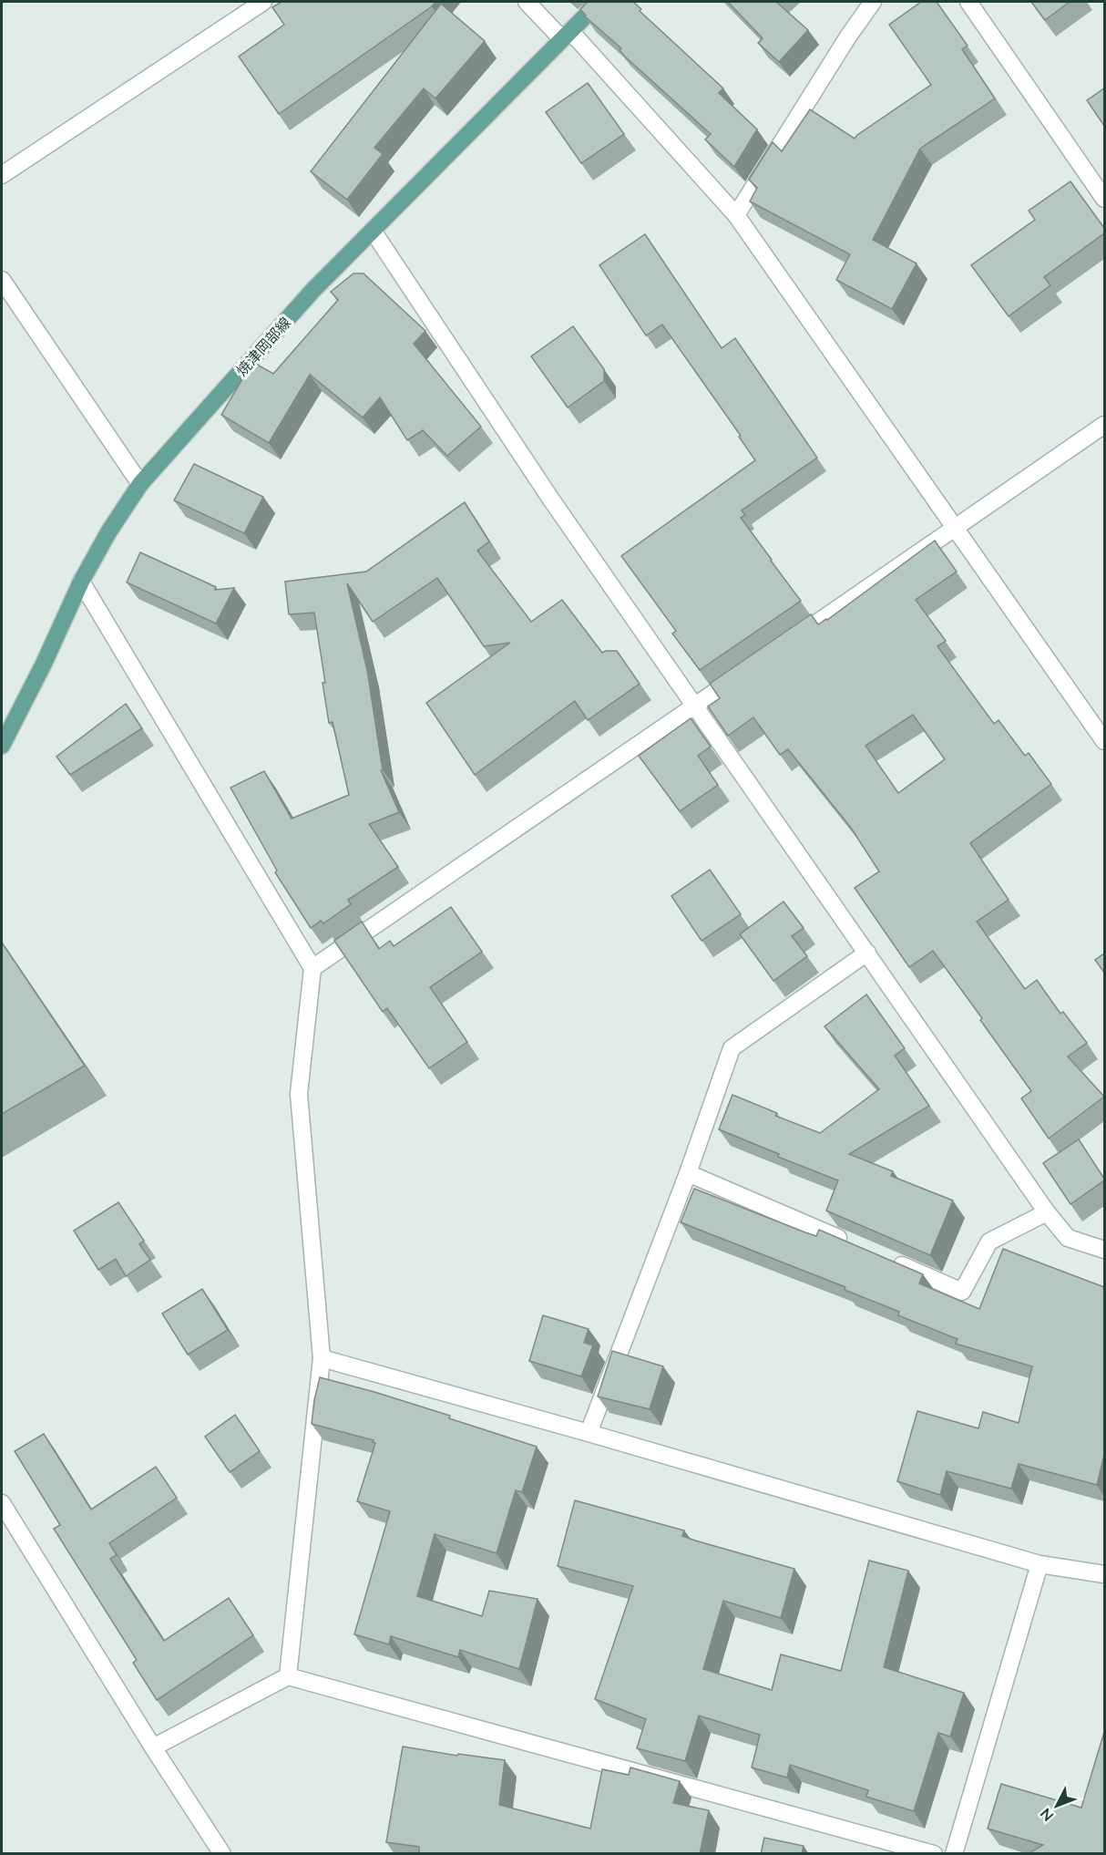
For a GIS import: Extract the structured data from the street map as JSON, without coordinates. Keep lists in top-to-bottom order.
{
  "streets": {
    "main road": ["焼津岡部線"]
  },
  "north": "bottom left"
}
